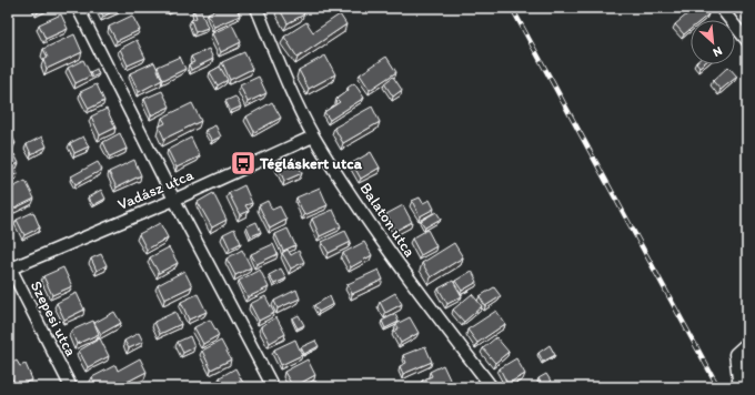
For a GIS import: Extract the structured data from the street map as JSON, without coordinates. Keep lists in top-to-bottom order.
{
  "streets": {
    "street": ["Vadász utca", "Balaton utca", "Szepesi utca"]
  },
  "crossings": [
    ["Vadász utca", "Balaton utca"],
    ["Vadász utca", "Szepesi utca"]
  ],
  "places": {
    "bus stop": ["Tégláskert utca"]
  },
  "north": "bottom right"
}
